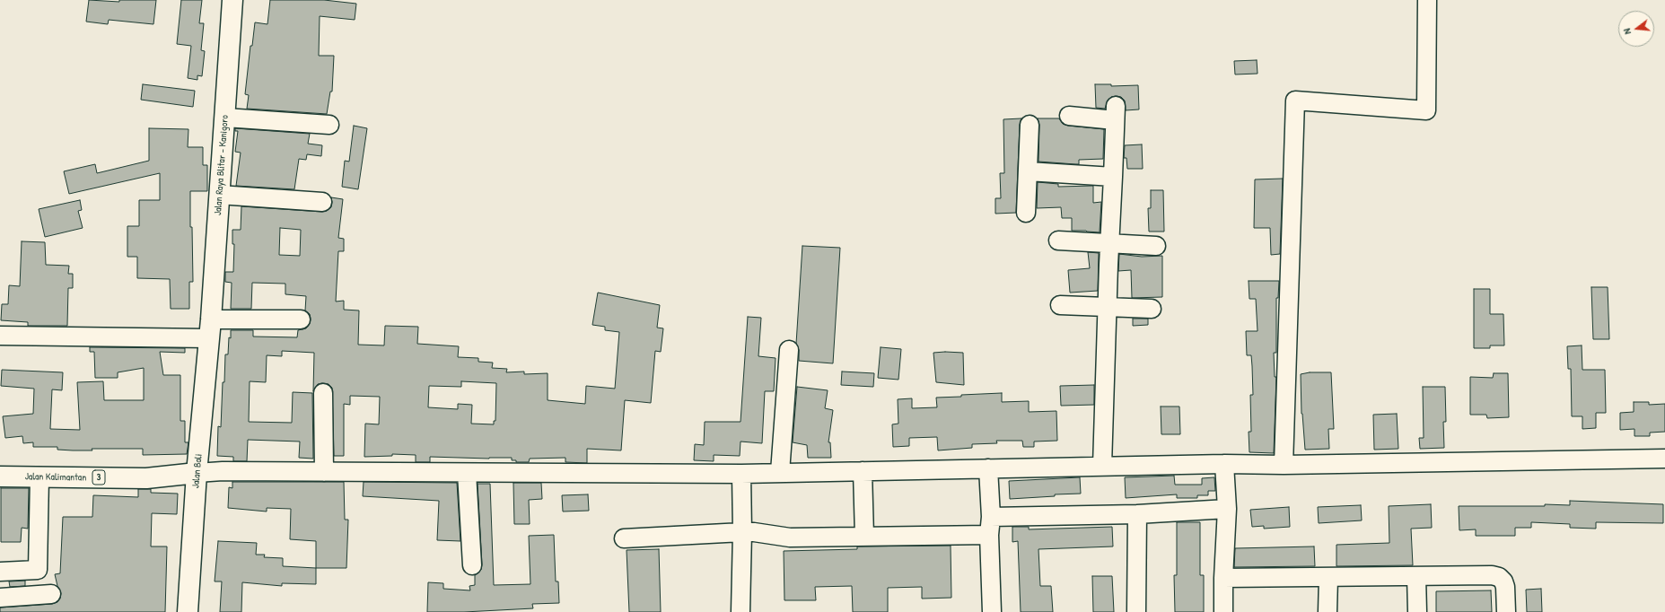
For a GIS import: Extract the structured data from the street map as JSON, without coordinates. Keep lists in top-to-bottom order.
{
  "streets": {
    "main road": [
      "Jalan Raya Blitar - Kanigoro",
      "Jalan Bali",
      "Jalan Kalimantan",
      "3"
    ]
  },
  "crossings": [
    ["Jalan Raya Blitar - Kanigoro", "Jalan Bali"],
    ["Jalan Bali", "Jalan Kalimantan"]
  ],
  "north": "left"
}
